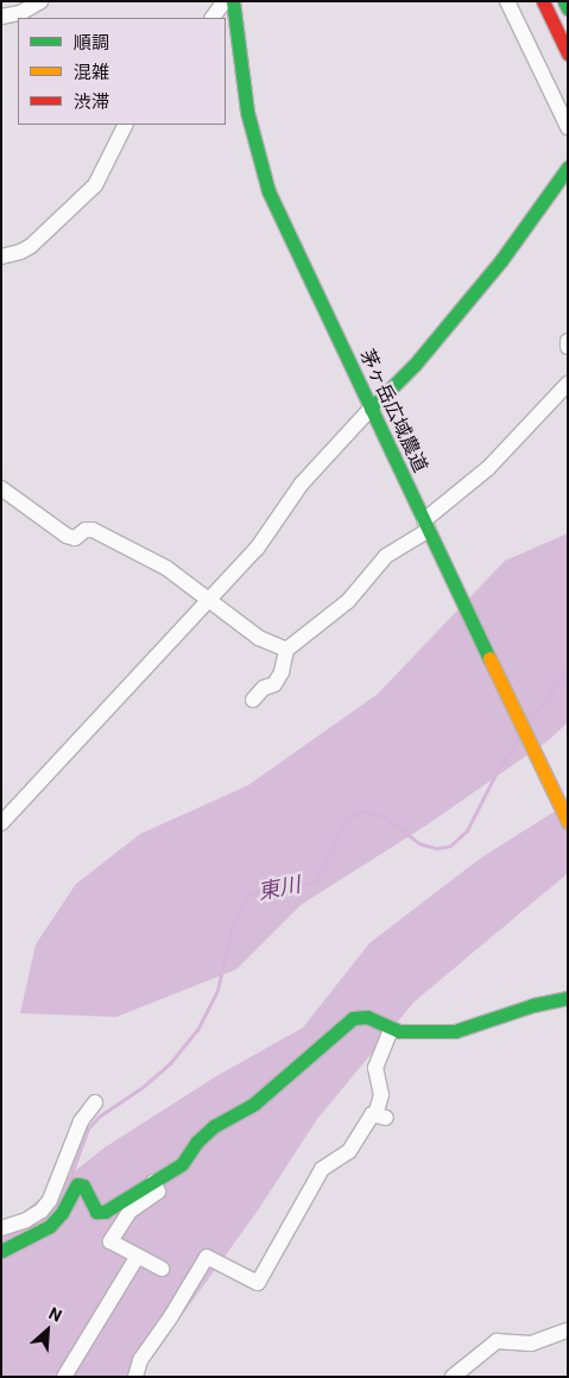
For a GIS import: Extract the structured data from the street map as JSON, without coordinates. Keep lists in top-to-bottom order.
{
  "streets": {
    "main road": ["茅ヶ岳広域農道"]
  },
  "water": ["東川"],
  "legend": ["順調", "混雑", "渋滞"],
  "north": "top right"
}
